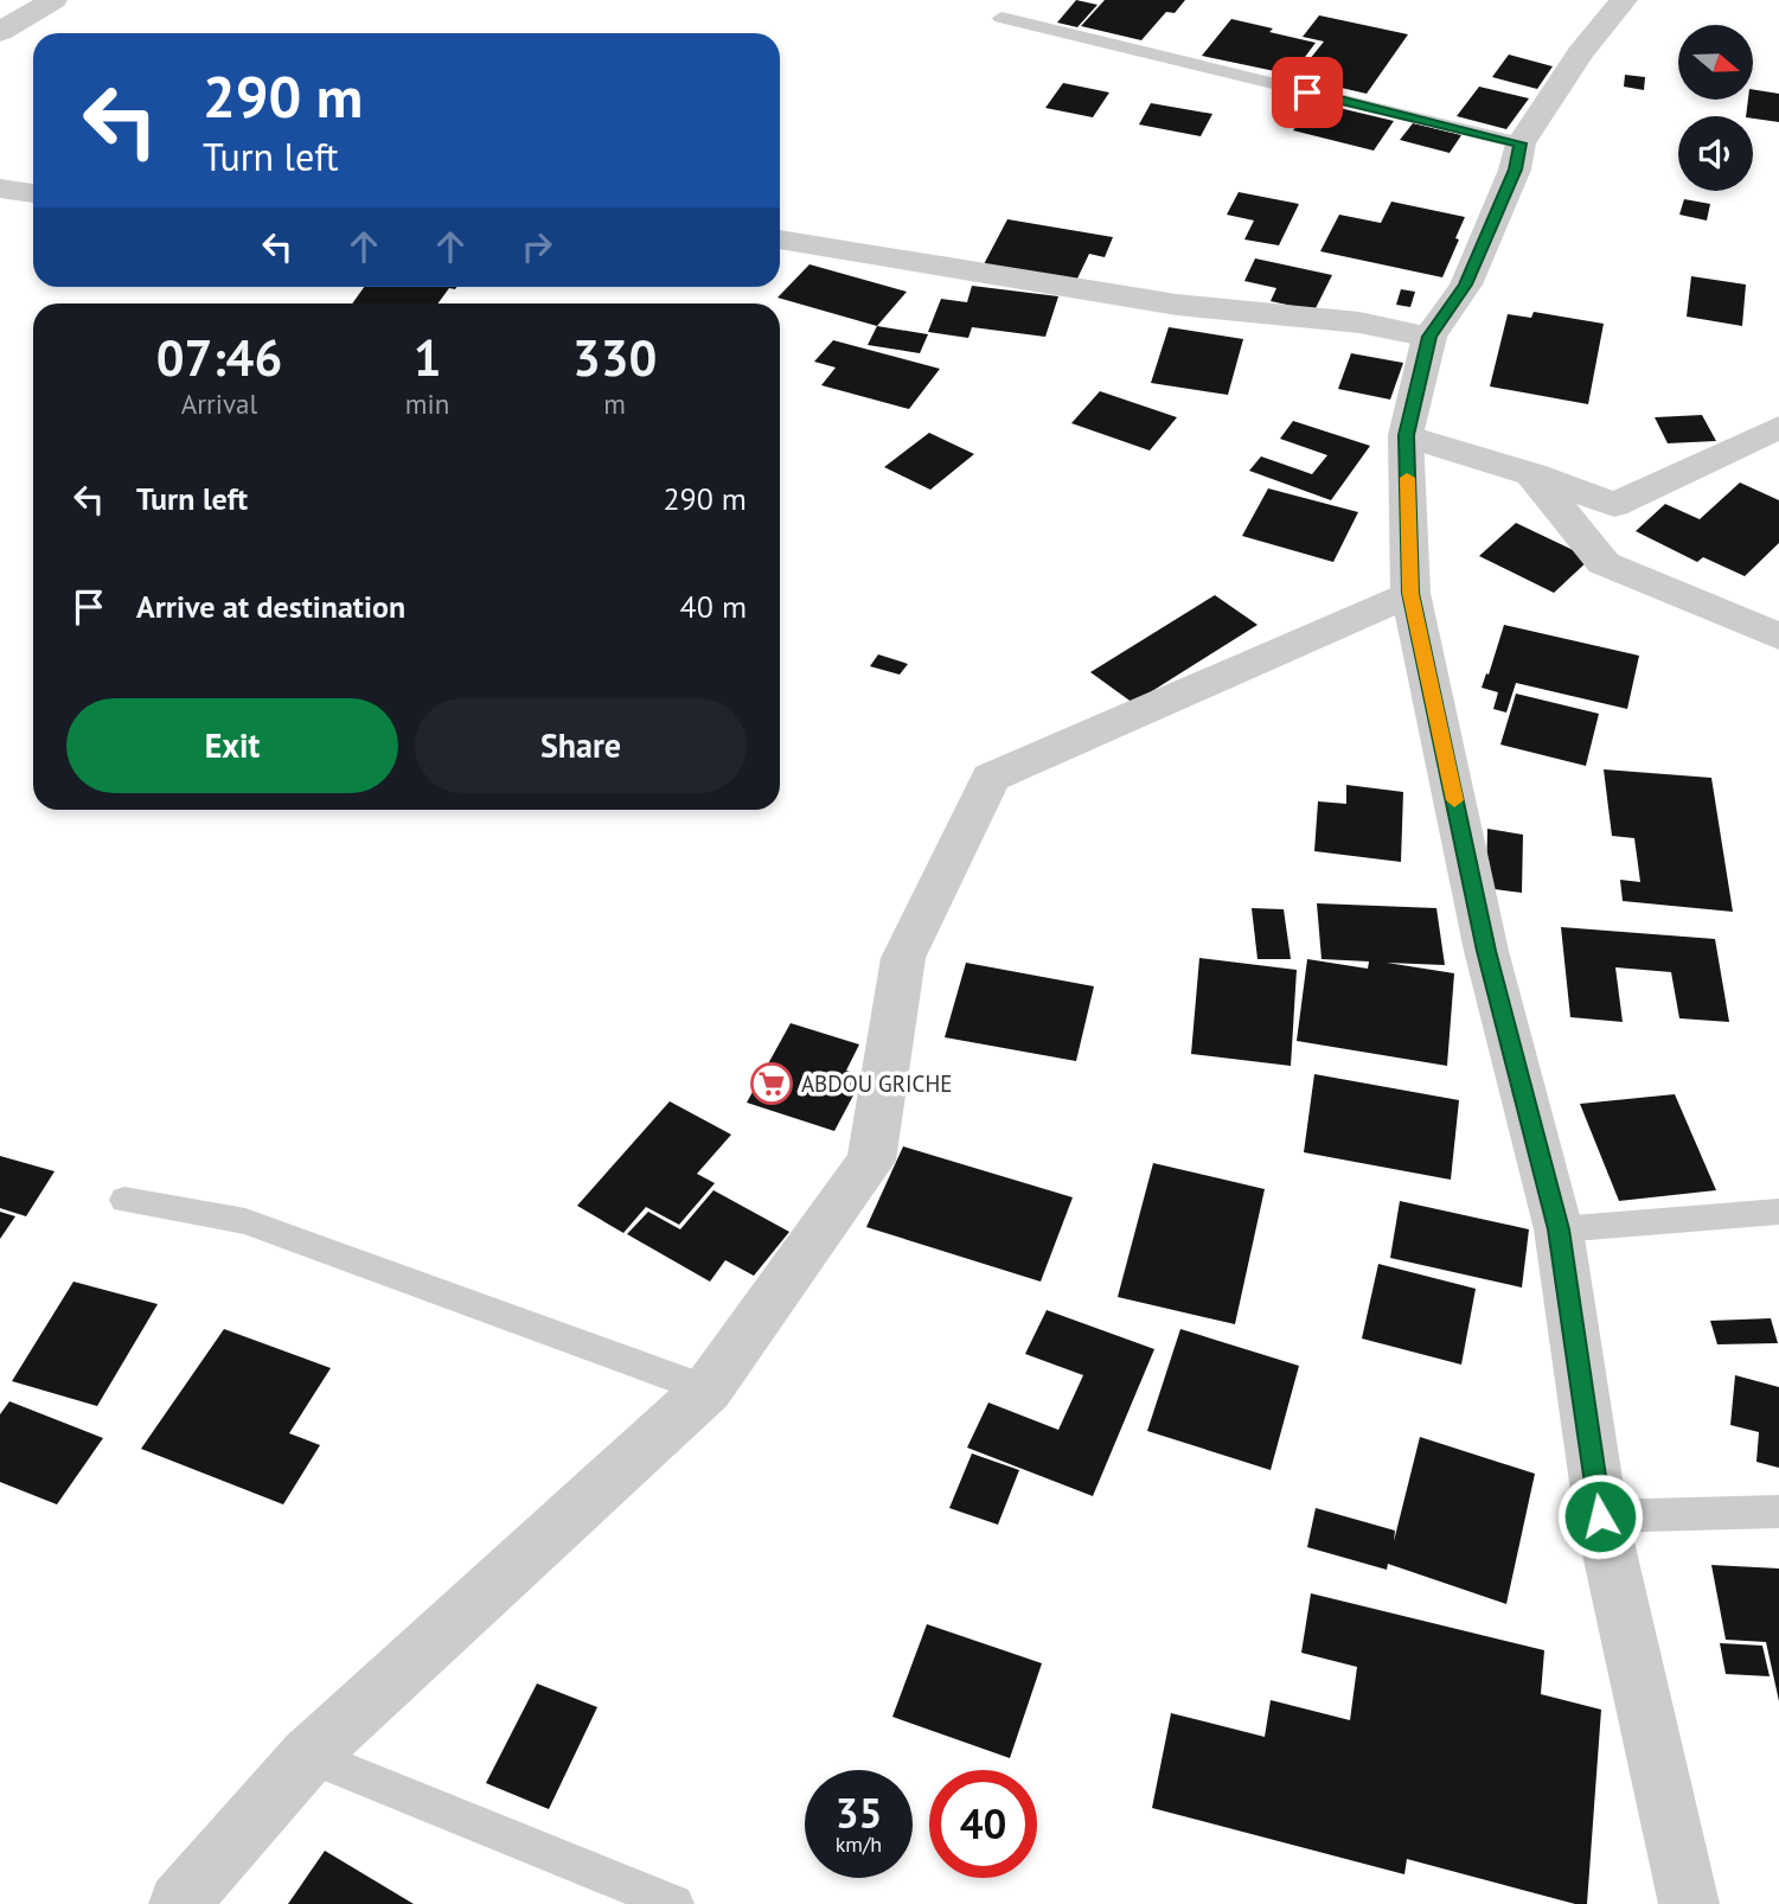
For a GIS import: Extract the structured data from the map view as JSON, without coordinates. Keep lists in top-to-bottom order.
{
  "places": {
    "supermarket": ["ABDOU GRICHE"]
  },
  "north": "right",
  "page": {
    "turn": ["290 m", "Turn left"],
    "eta": [
      "07:46",
      "Arrival",
      "1",
      "min",
      "330",
      "m"
    ],
    "list": [
      {
        "name": "Turn left",
        "value": "290 m"
      },
      {
        "name": "Arrive at destination",
        "value": "40 m"
      }
    ],
    "buttons": ["Exit", "Share"],
    "speed": "35 km/h",
    "limit": "40"
  }
}
